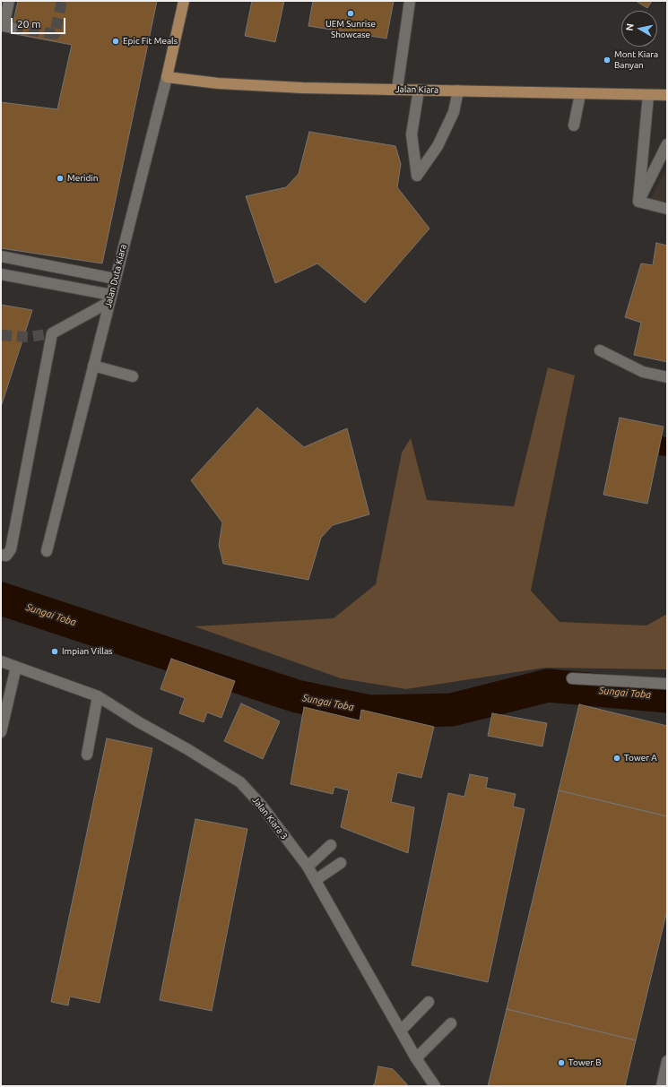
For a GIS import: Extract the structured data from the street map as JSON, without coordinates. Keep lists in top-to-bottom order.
{
  "streets": {
    "main road": ["Jalan Kiara", "Jalan Duta Kiara"],
    "street": ["Jalan Kiara 3"]
  },
  "crossings": [
    ["Jalan Kiara", "Jalan Duta Kiara"]
  ],
  "water": ["Sungai Toba"],
  "places": [
    "UEM Sunrise Showcase",
    "Epic Fit Meals",
    "Mont Kiara Banyan",
    "Meridin",
    "Impian Villas",
    "Tower A",
    "Tower B"
  ],
  "scale_bar": "20 m",
  "north": "left"
}
